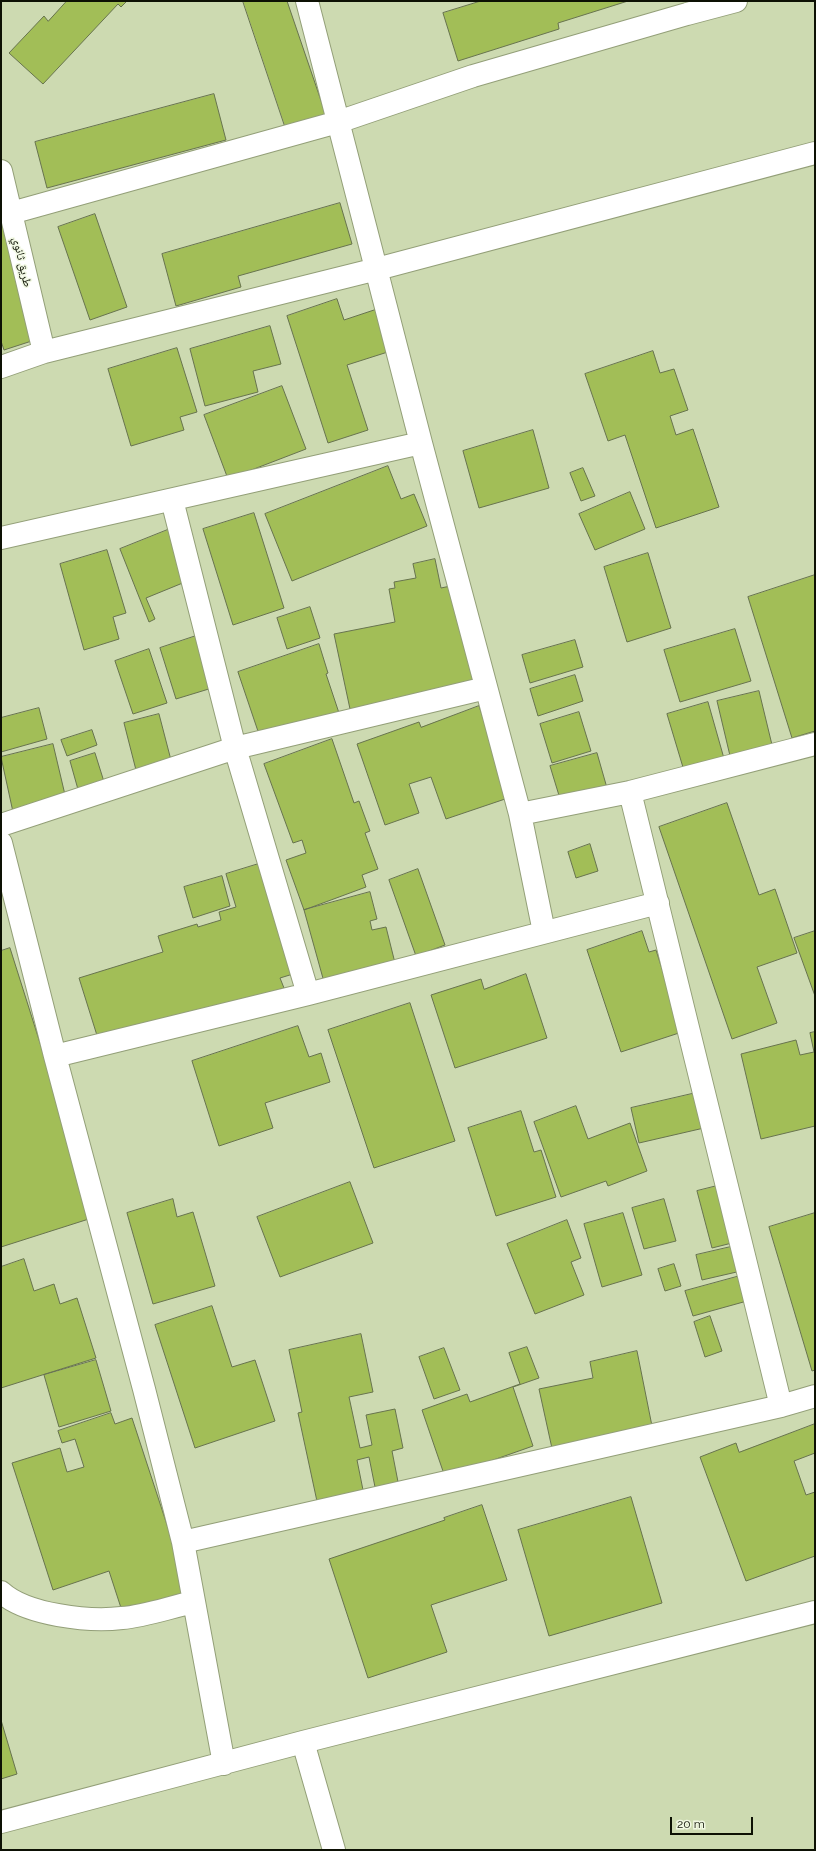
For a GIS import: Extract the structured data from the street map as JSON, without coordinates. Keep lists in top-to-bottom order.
{
  "streets": {
    "street": ["طريق ثانوي"]
  },
  "scale_bar": "20 m"
}
